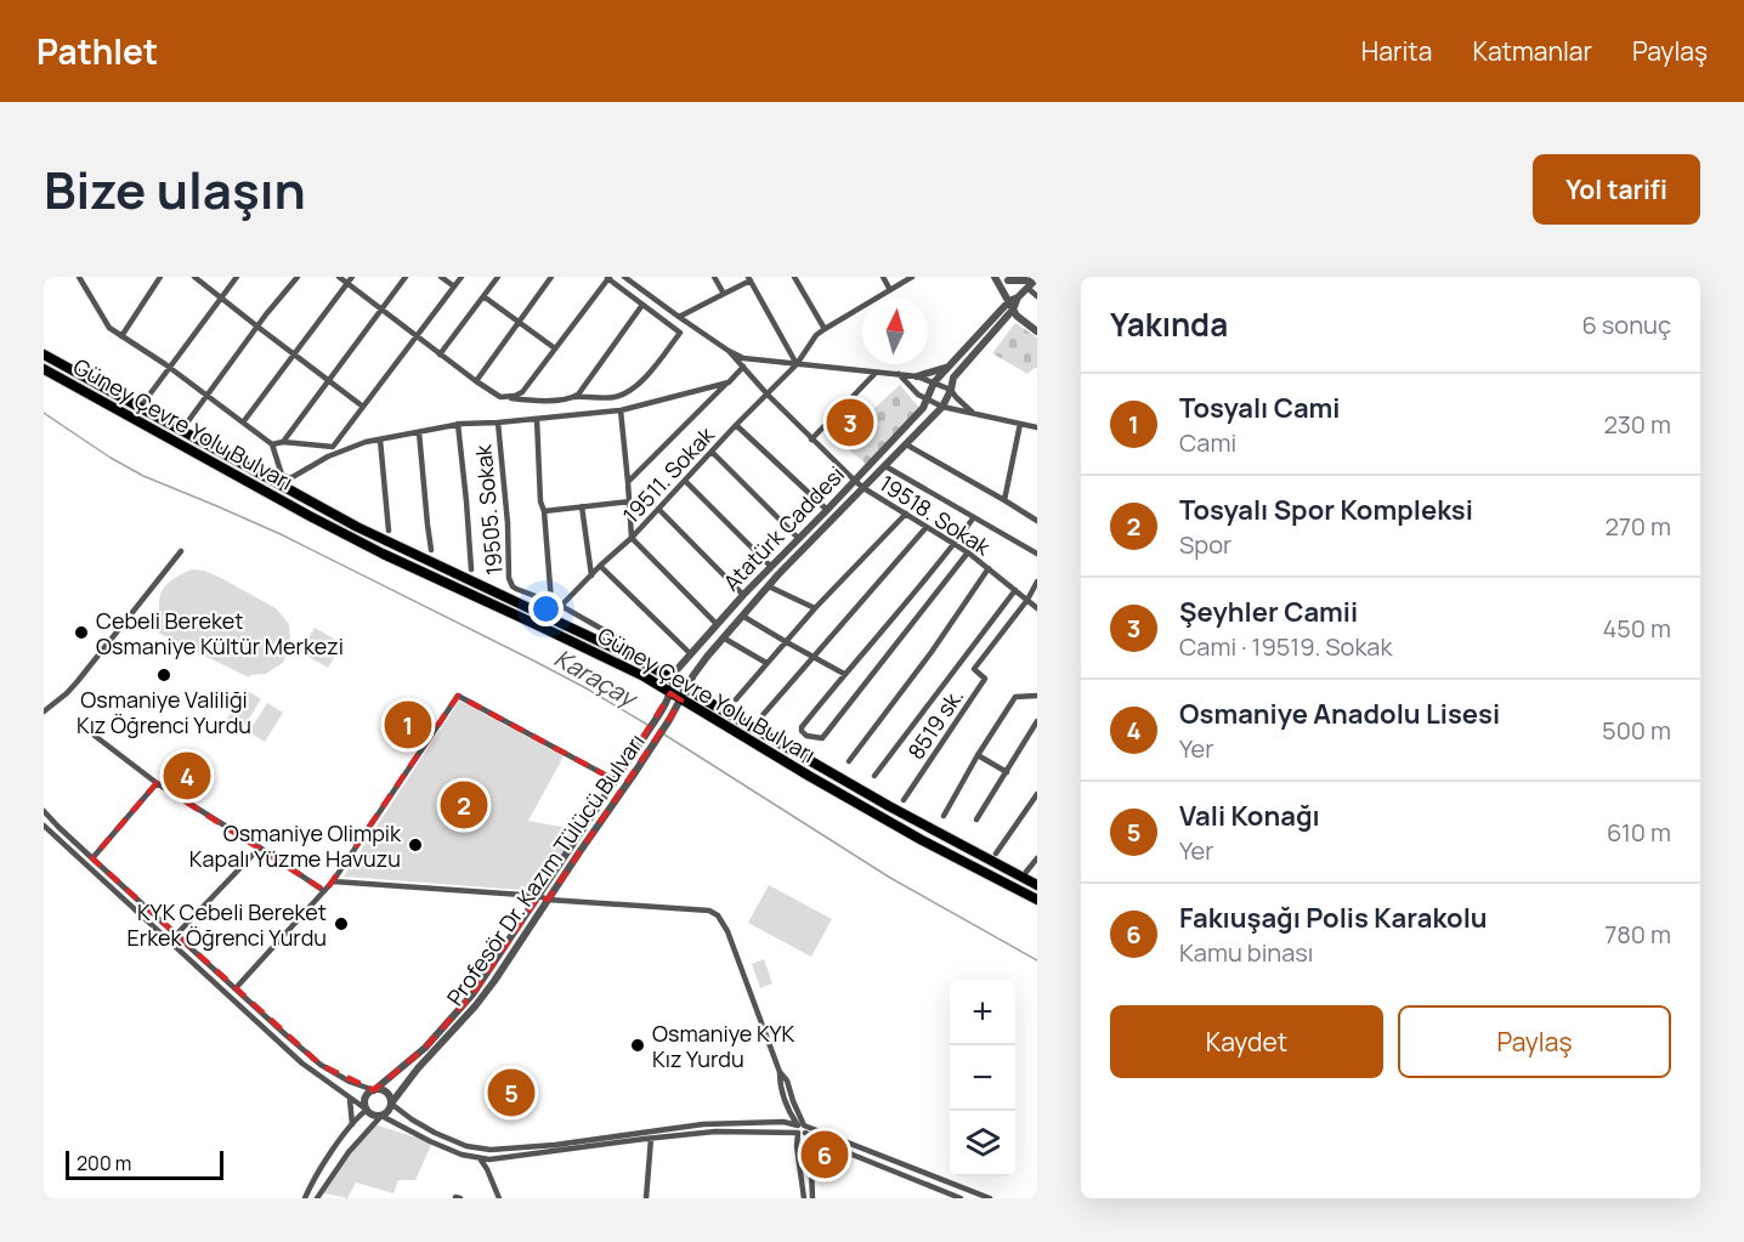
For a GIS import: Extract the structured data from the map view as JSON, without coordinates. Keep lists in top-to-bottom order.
{
  "streets": {
    "highway": ["Güney Çevre Yolu Bulvarı"],
    "street": [
      "19511. Sokak",
      "19505. Sokak",
      "19518. Sokak",
      "Atatürk Caddesi",
      "8519 sk.",
      "Profesör Dr. Kazım Tülücü Bulvarı"
    ]
  },
  "crossings": [
    ["Güney Çevre Yolu Bulvarı", "Atatürk Caddesi"],
    ["Güney Çevre Yolu Bulvarı", "Profesör Dr. Kazım Tülücü Bulvarı"],
    ["19511. Sokak", "19505. Sokak"],
    ["19511. Sokak", "19518. Sokak"],
    ["19518. Sokak", "Atatürk Caddesi"],
    ["19518. Sokak", "8519 sk."],
    ["Atatürk Caddesi", "Profesör Dr. Kazım Tülücü Bulvarı"]
  ],
  "water": ["Karaçay"],
  "places": [
    "Cebeli Bereket Osmaniye Kültür Merkezi",
    "Osmaniye Valiliği Kız Öğrenci Yurdu",
    "Osmaniye Olimpik Kapalı Yüzme Havuzu",
    "KYK Cebeli Bereket Erkek Öğrenci Yurdu",
    "Osmaniye KYK Kız Yurdu"
  ],
  "scale_bar": "200 m",
  "north": "top",
  "page": {
    "header": "Pathlet",
    "nav": ["Harita", "Katmanlar", "Paylaş"],
    "title": "Bize ulaşın",
    "buttons": [
      "Yol tarifi",
      ["Kaydet", "Paylaş"]
    ],
    "heading": ["Yakında", "6 sonuç"],
    "list": [
      {
        "mark": "1",
        "name": "Tosyalı Cami",
        "note": "Cami",
        "value": "230 m"
      },
      {
        "mark": "2",
        "name": "Tosyalı Spor Kompleksi",
        "note": "Spor",
        "value": "270 m"
      },
      {
        "mark": "3",
        "name": "Şeyhler Camii",
        "note": "Cami · 19519. Sokak",
        "value": "450 m"
      },
      {
        "mark": "4",
        "name": "Osmaniye Anadolu Lisesi",
        "note": "Yer",
        "value": "500 m"
      },
      {
        "mark": "5",
        "name": "Vali Konağı",
        "note": "Yer",
        "value": "610 m"
      },
      {
        "mark": "6",
        "name": "Fakıuşağı Polis Karakolu",
        "note": "Kamu binası",
        "value": "780 m"
      }
    ],
    "pins": [
      "3",
      "1",
      "4",
      "2",
      "5",
      "6"
    ],
    "map_buttons": ["+", "−"],
    "scale": "200 m"
  }
}
